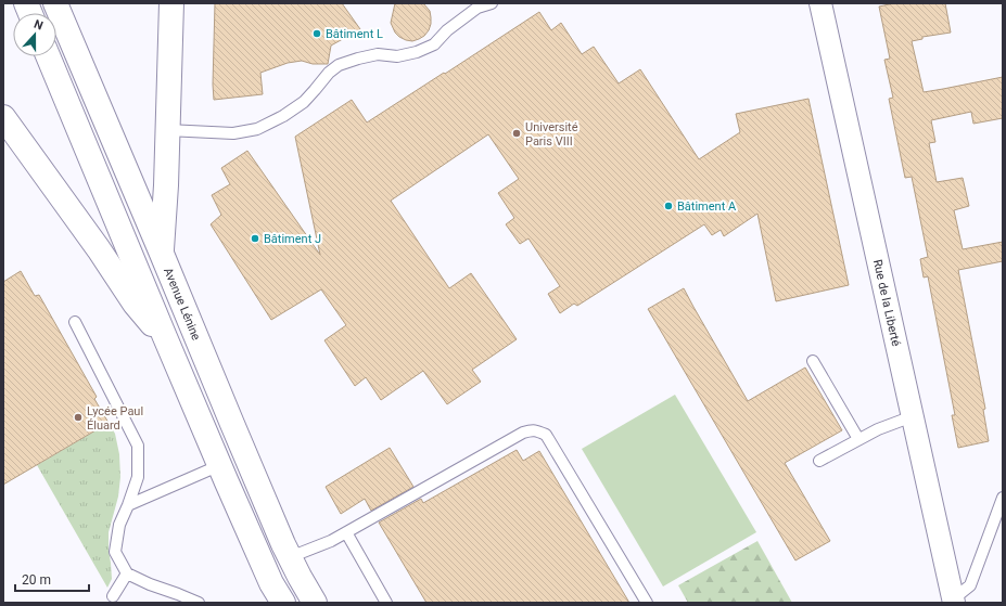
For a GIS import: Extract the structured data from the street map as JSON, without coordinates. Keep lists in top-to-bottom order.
{
  "streets": {
    "main road": ["Avenue Lénine"],
    "street": ["Rue de la Liberté"]
  },
  "places": [
    "Bâtiment L",
    "Université Paris VIII",
    "Bâtiment A",
    "Bâtiment J",
    "Lycée Paul Éluard"
  ],
  "scale_bar": "20 m",
  "north": "top"
}
